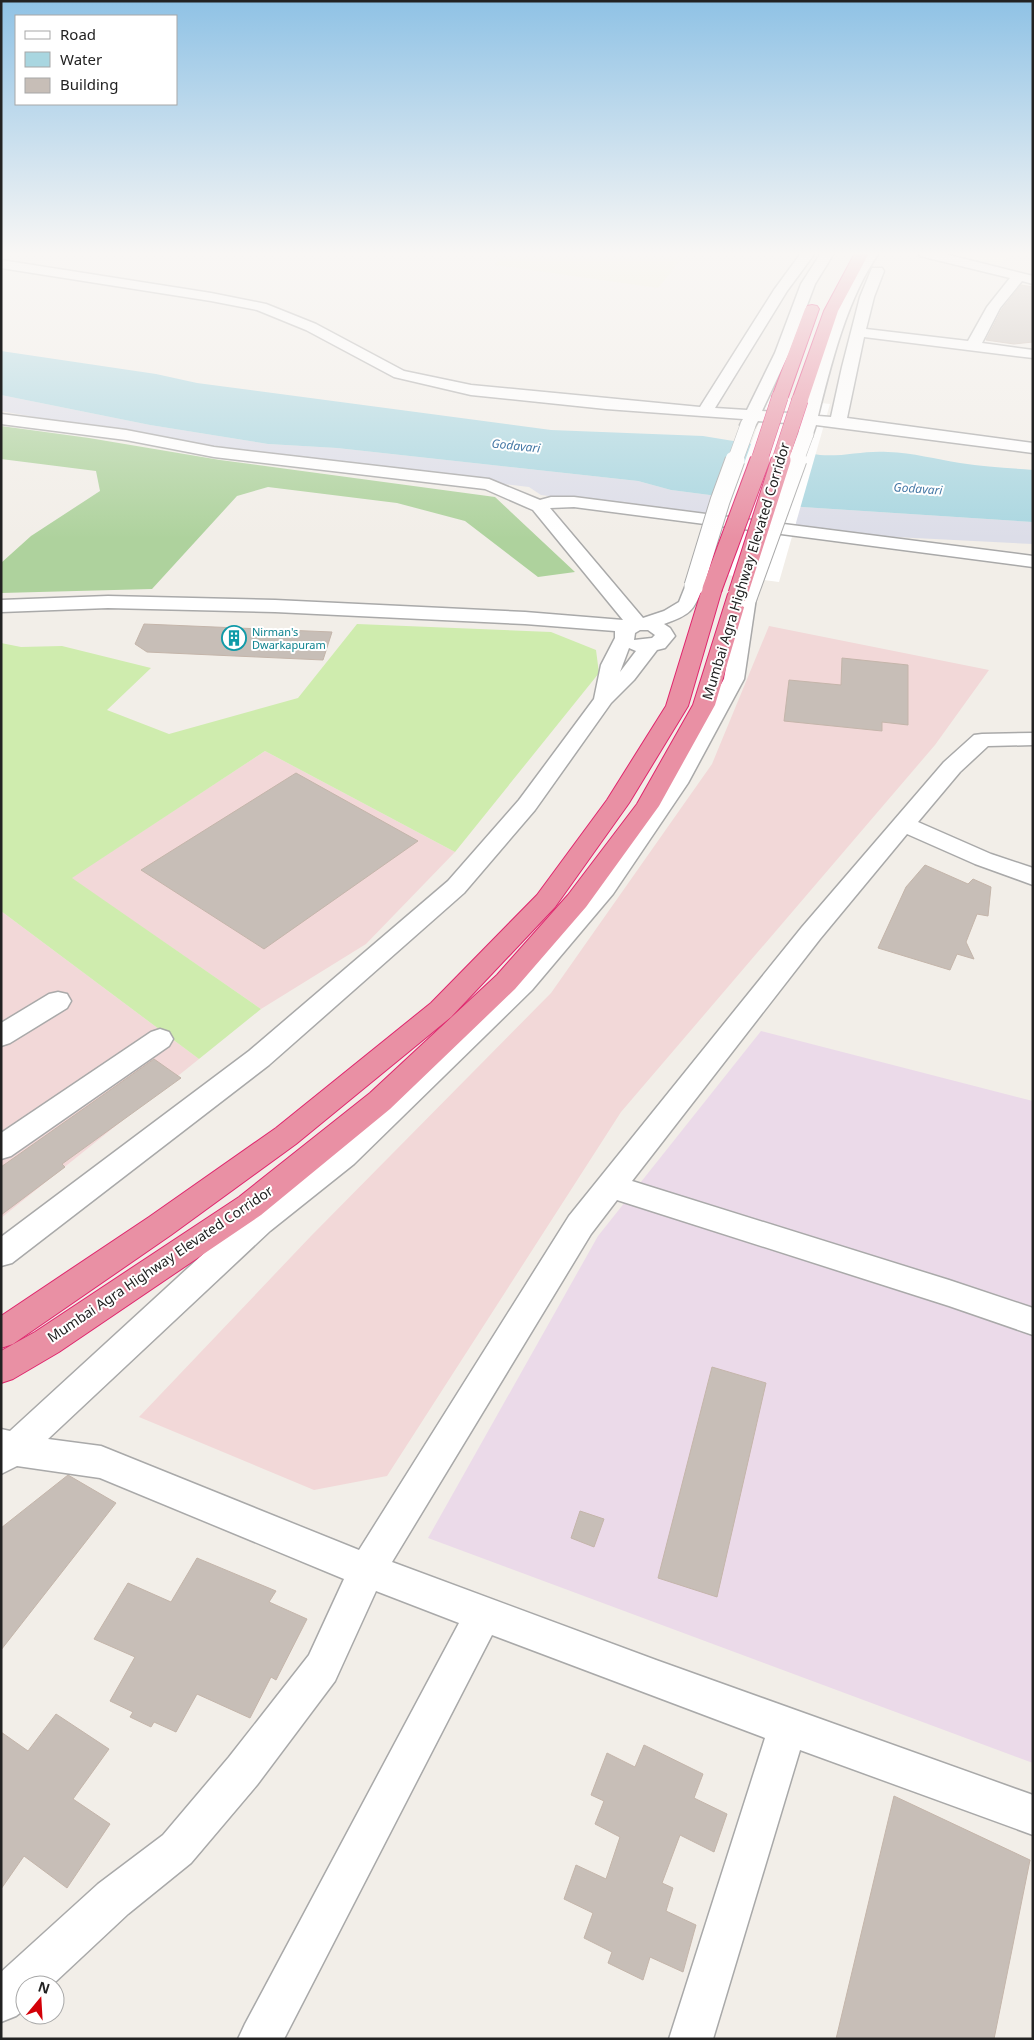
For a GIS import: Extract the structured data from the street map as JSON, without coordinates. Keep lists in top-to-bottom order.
{
  "streets": {
    "highway": ["Mumbai Agra Highway Elevated Corridor"]
  },
  "water": ["Godavari"],
  "places": {
    "building": ["Nirman's Dwarkapuram"]
  },
  "legend": ["Road", "Water", "Building"],
  "north": "top"
}
